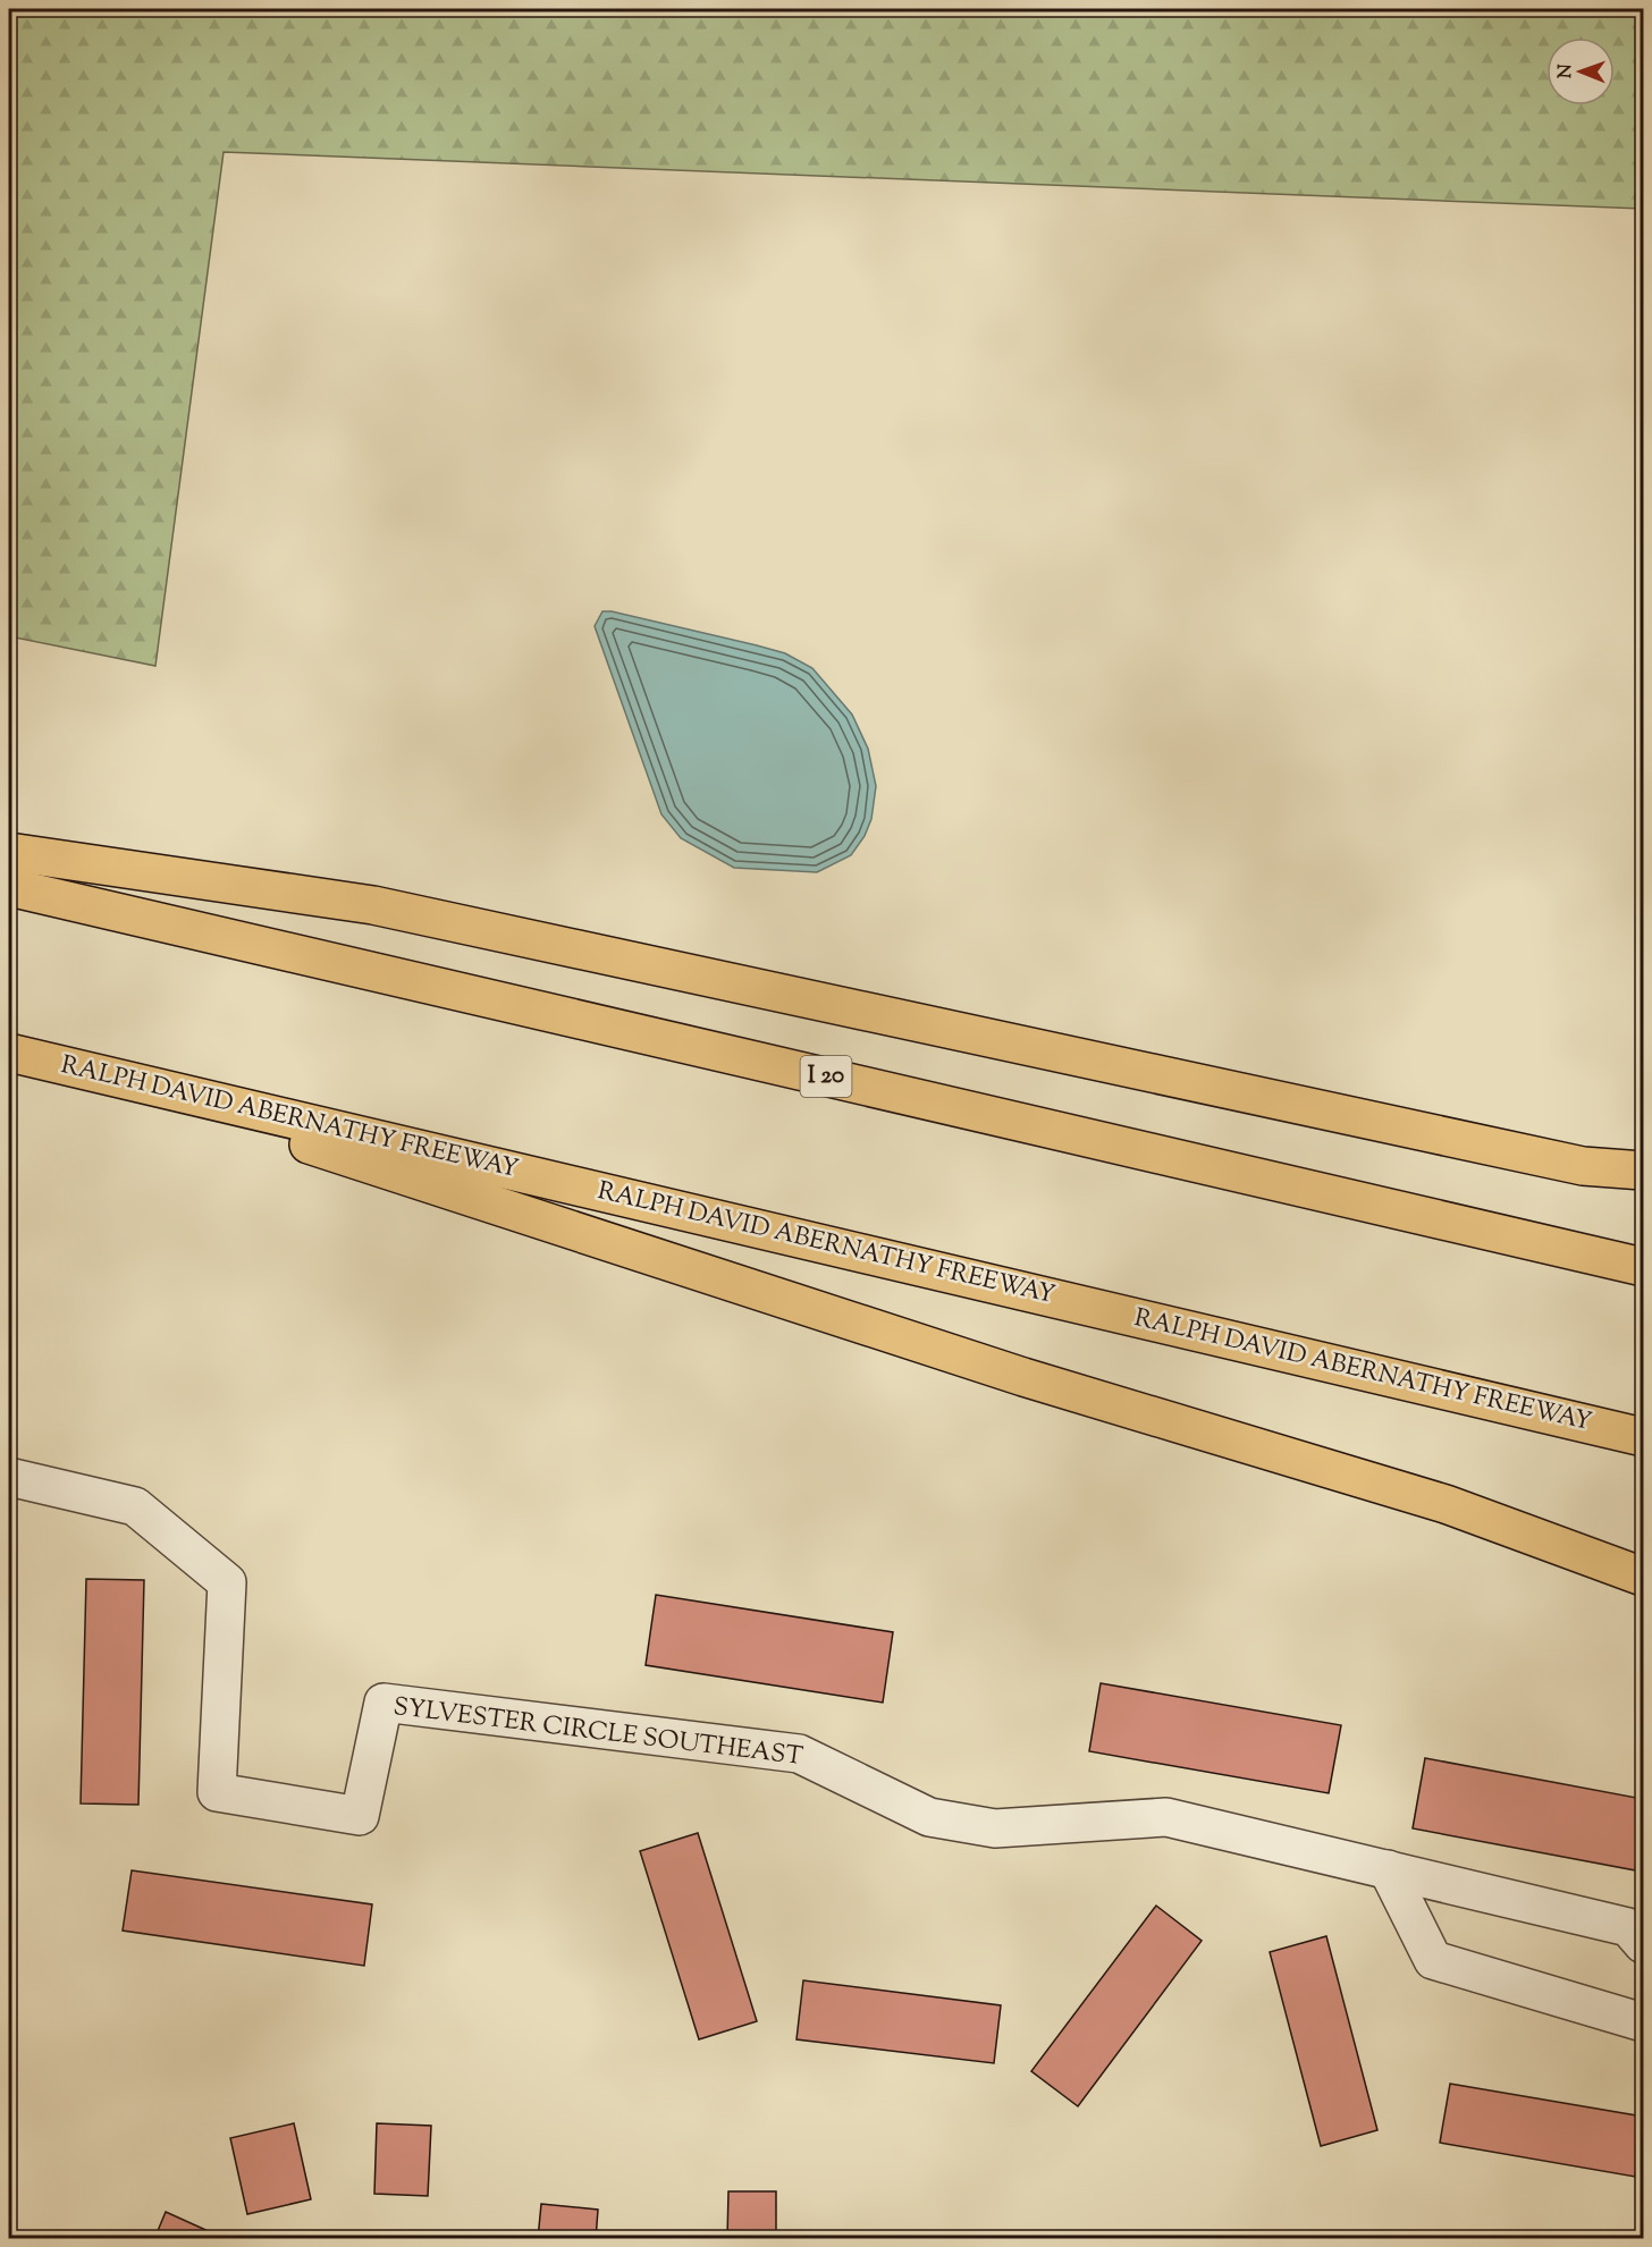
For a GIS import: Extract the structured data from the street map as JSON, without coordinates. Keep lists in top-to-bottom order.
{
  "streets": {
    "highway": ["I 20", "RALPH DAVID ABERNATHY FREEWAY"],
    "street": ["SYLVESTER CIRCLE SOUTHEAST"]
  },
  "north": "left"
}
